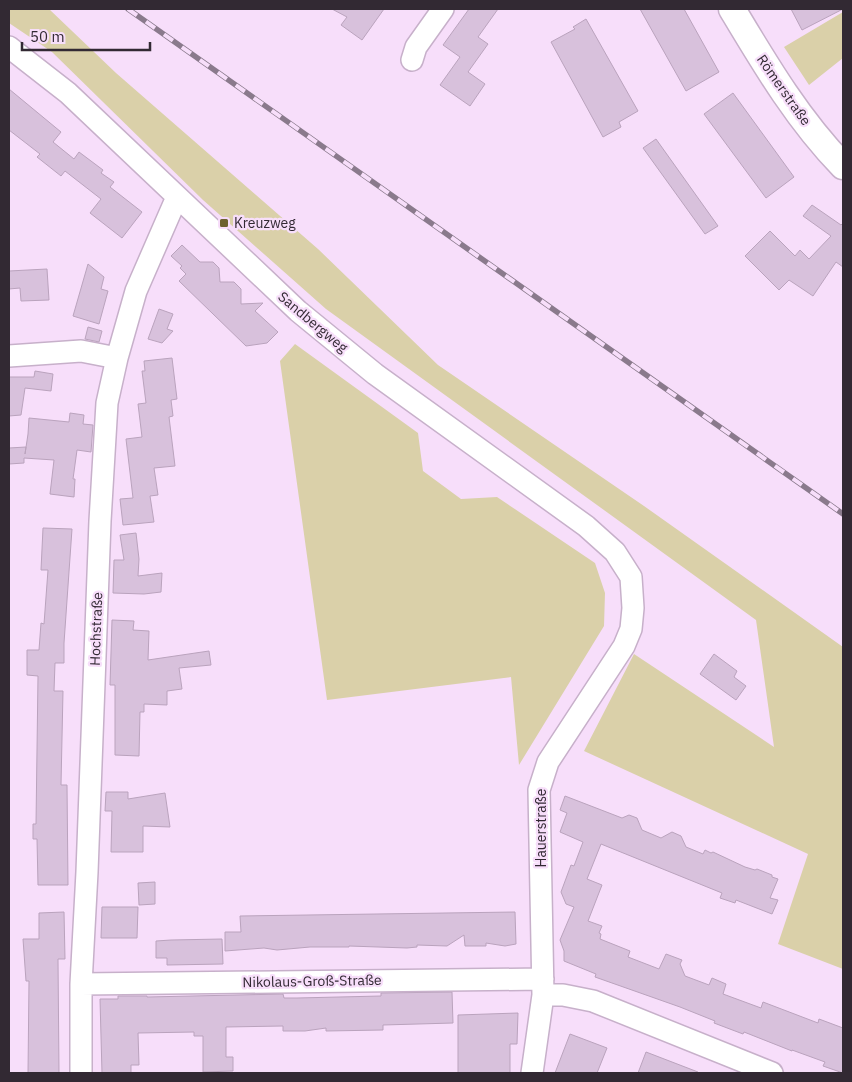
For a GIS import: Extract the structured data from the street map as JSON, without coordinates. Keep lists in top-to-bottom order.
{
  "streets": {
    "main road": ["Römerstraße"],
    "street": [
      "Sandbergweg",
      "Hochstraße",
      "Hauerstraße",
      "Nikolaus-Groß-Straße"
    ]
  },
  "crossings": [
    ["Sandbergweg", "Hochstraße"],
    ["Sandbergweg", "Hauerstraße"],
    ["Hochstraße", "Nikolaus-Groß-Straße"],
    ["Hauerstraße", "Nikolaus-Groß-Straße"]
  ],
  "places": {
    "transit": ["Kreuzweg"]
  },
  "scale_bar": "50 m"
}
